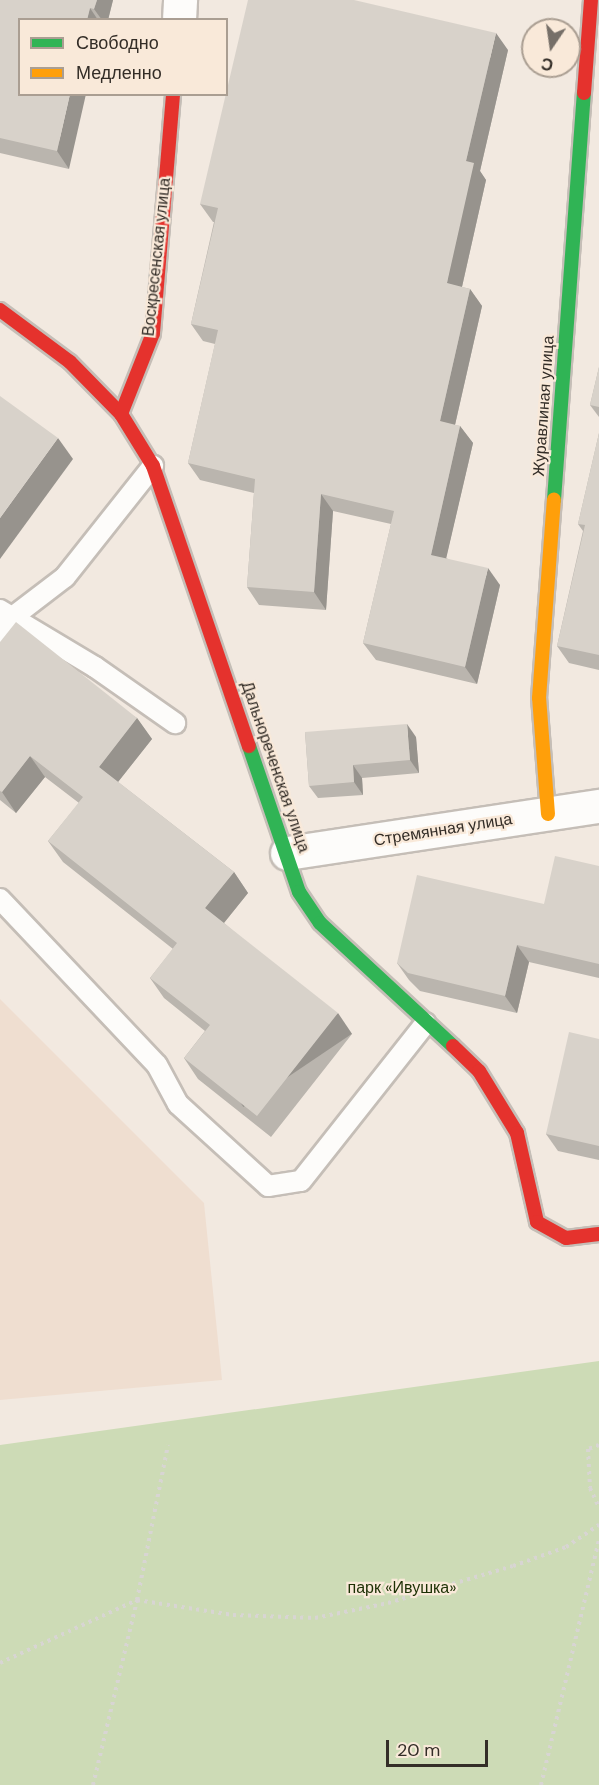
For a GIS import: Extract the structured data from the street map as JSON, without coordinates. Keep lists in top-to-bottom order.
{
  "streets": {
    "street": [
      "Воскресенская улица",
      "Журавлиная улица",
      "Дальнореченская улица",
      "Стремянная улица"
    ]
  },
  "crossings": [
    ["Воскресенская улица", "Дальнореченская улица"],
    ["Журавлиная улица", "Стремянная улица"],
    ["Дальнореченская улица", "Стремянная улица"]
  ],
  "parks": ["парк «Ивушка»"],
  "legend": ["Свободно", "Медленно"],
  "scale_bar": "20 m",
  "north": "bottom"
}
